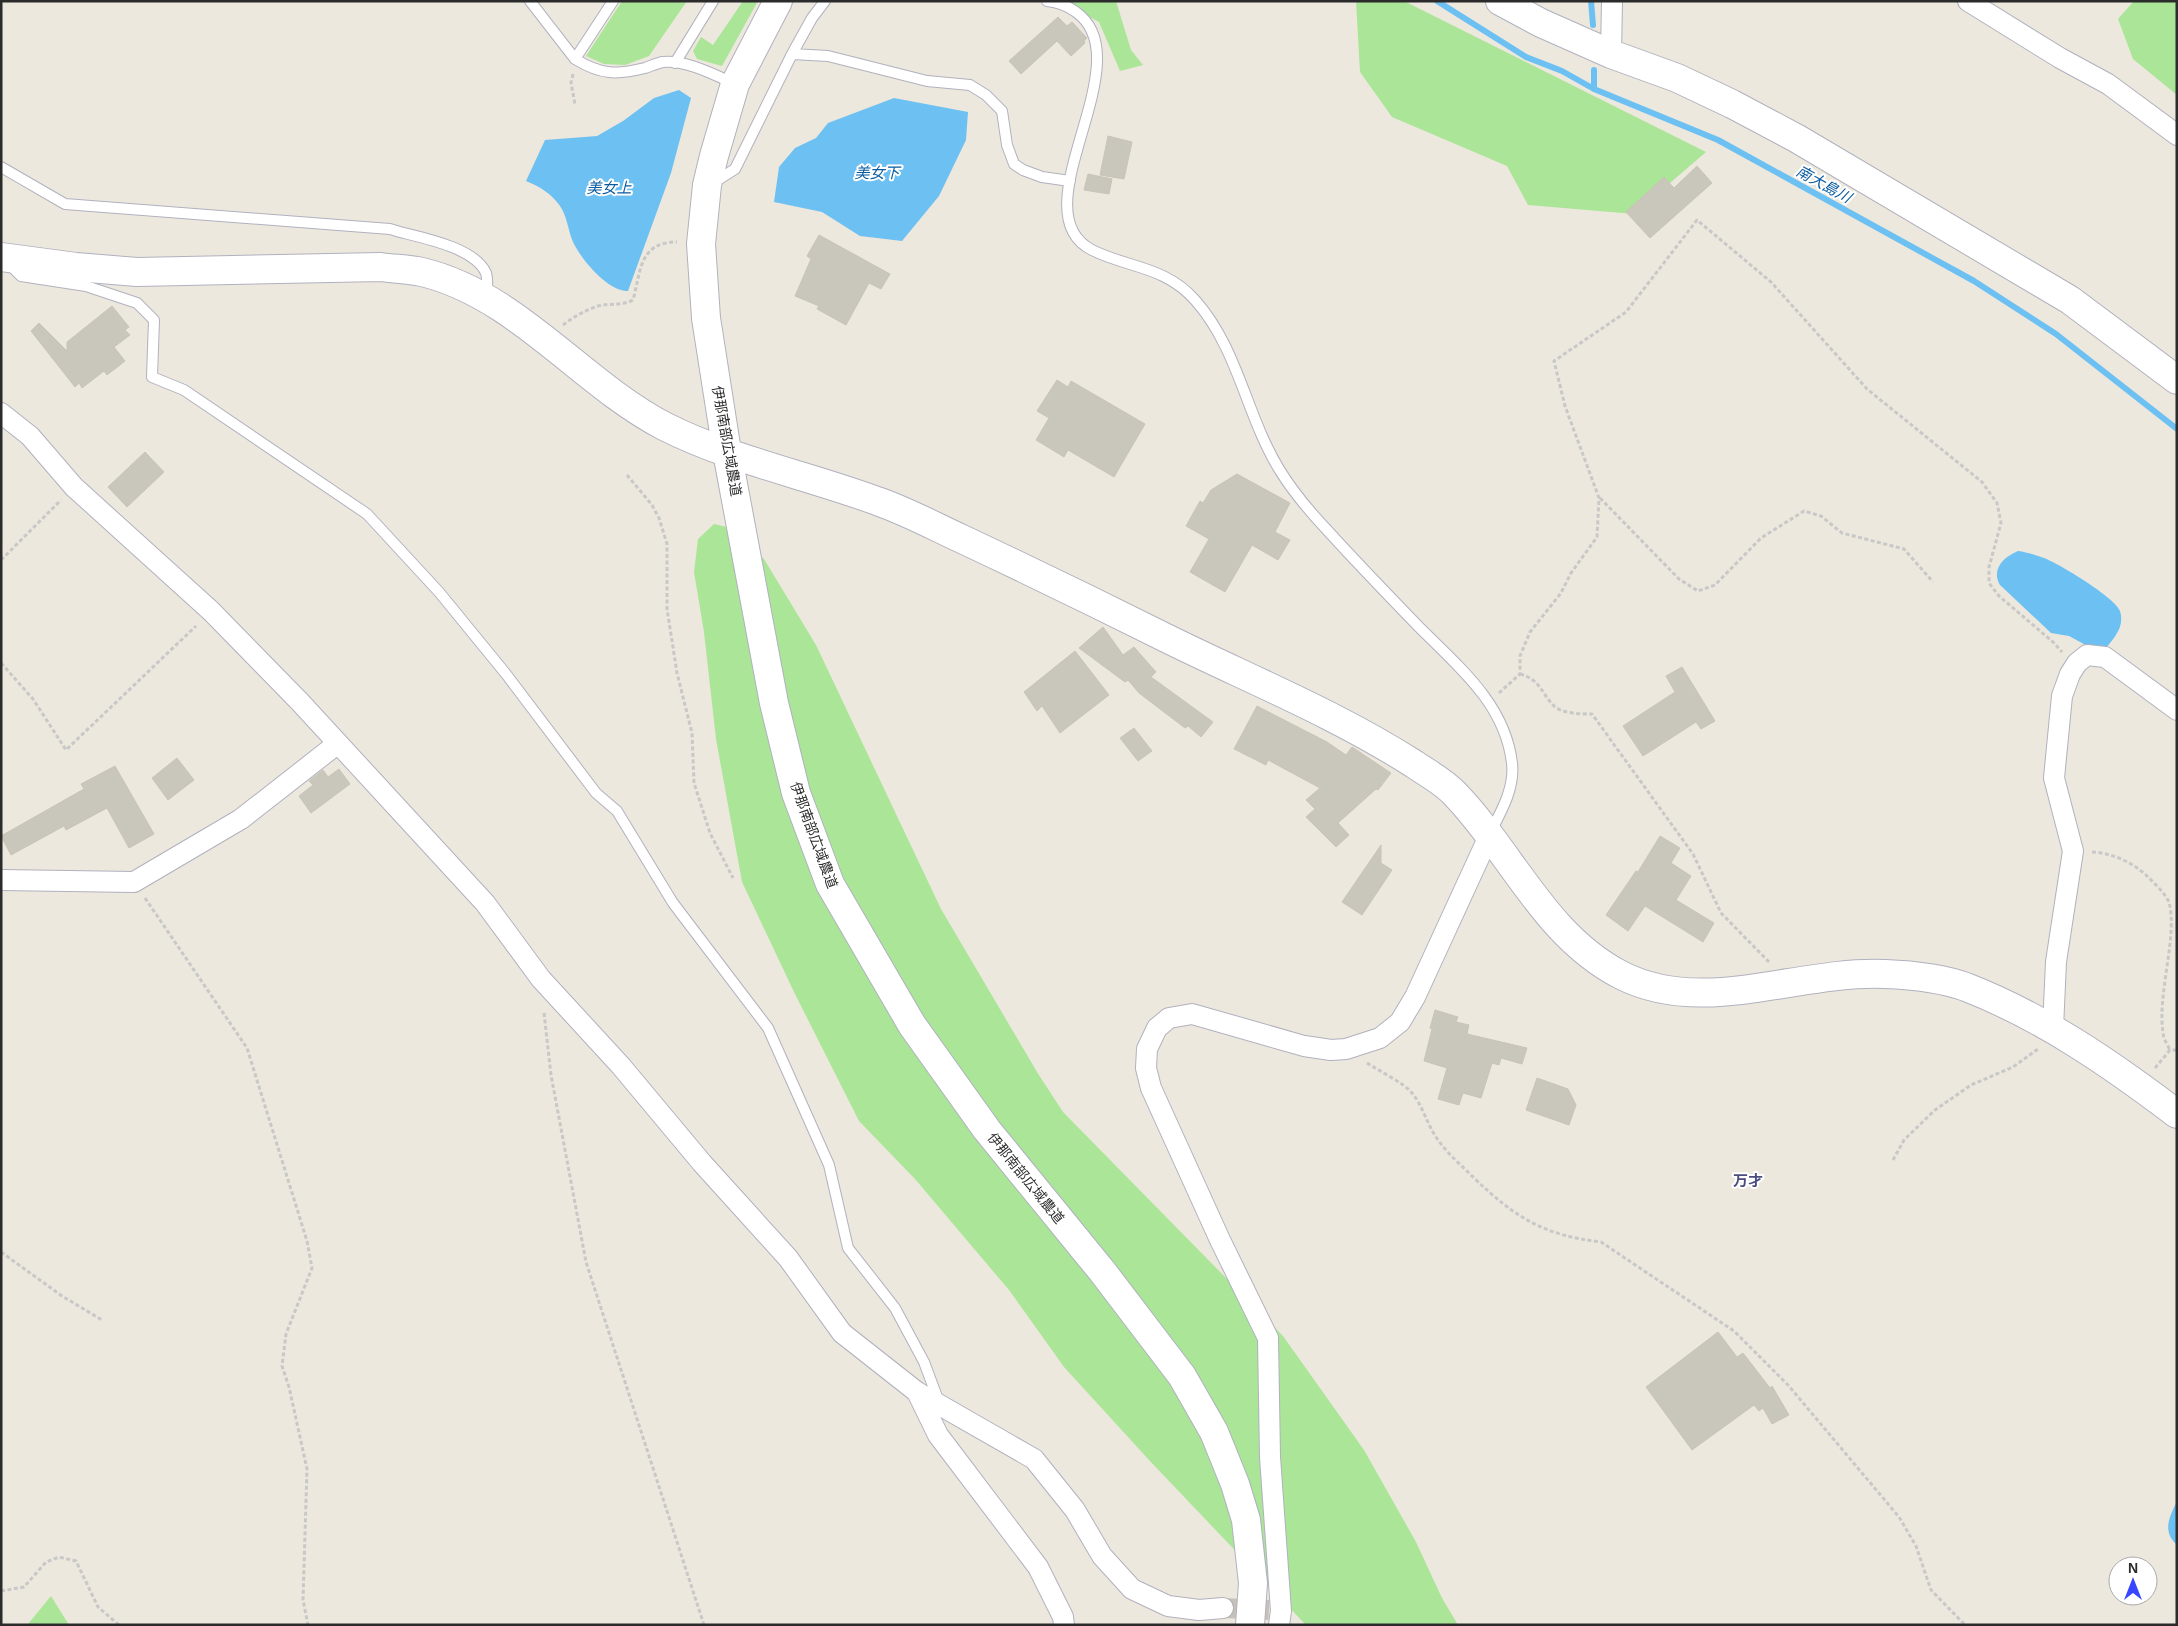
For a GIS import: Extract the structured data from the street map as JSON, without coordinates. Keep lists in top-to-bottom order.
{
  "streets": {
    "street": ["伊那南部広域農道"]
  },
  "districts": ["万才"],
  "water": ["美女下", "南大島川", "美女上"],
  "north": "top"
}
